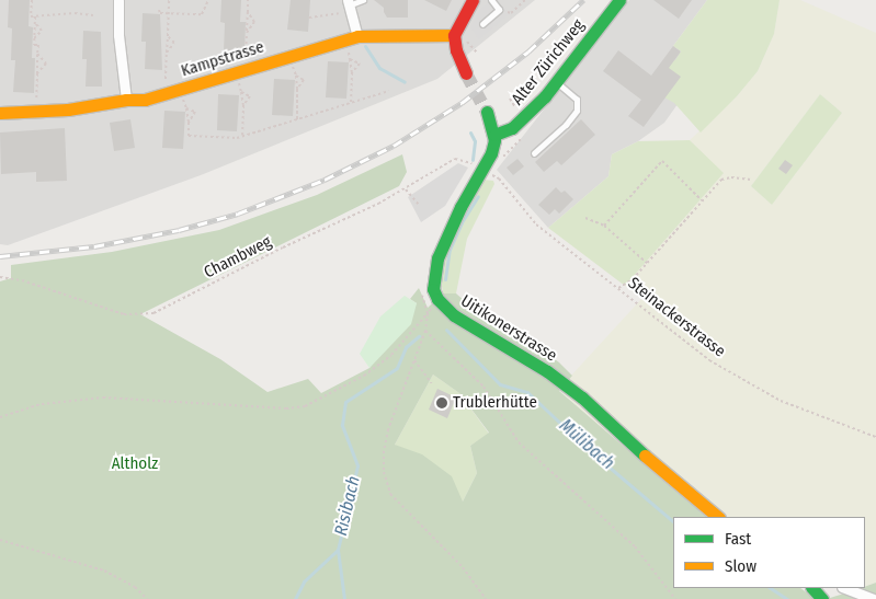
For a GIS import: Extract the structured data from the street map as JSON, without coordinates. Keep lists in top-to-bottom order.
{
  "streets": {
    "street": ["Kampstrasse", "Alter Zürichweg", "Uitikonerstrasse"],
    "path": ["Chambweg", "Steinackerstrasse"]
  },
  "crossings": [
    ["Alter Zürichweg", "Uitikonerstrasse"]
  ],
  "water": ["Mülibach", "Risibach"],
  "parks": ["Altholz"],
  "places": ["Trublerhütte"],
  "legend": ["Fast", "Slow"]
}
